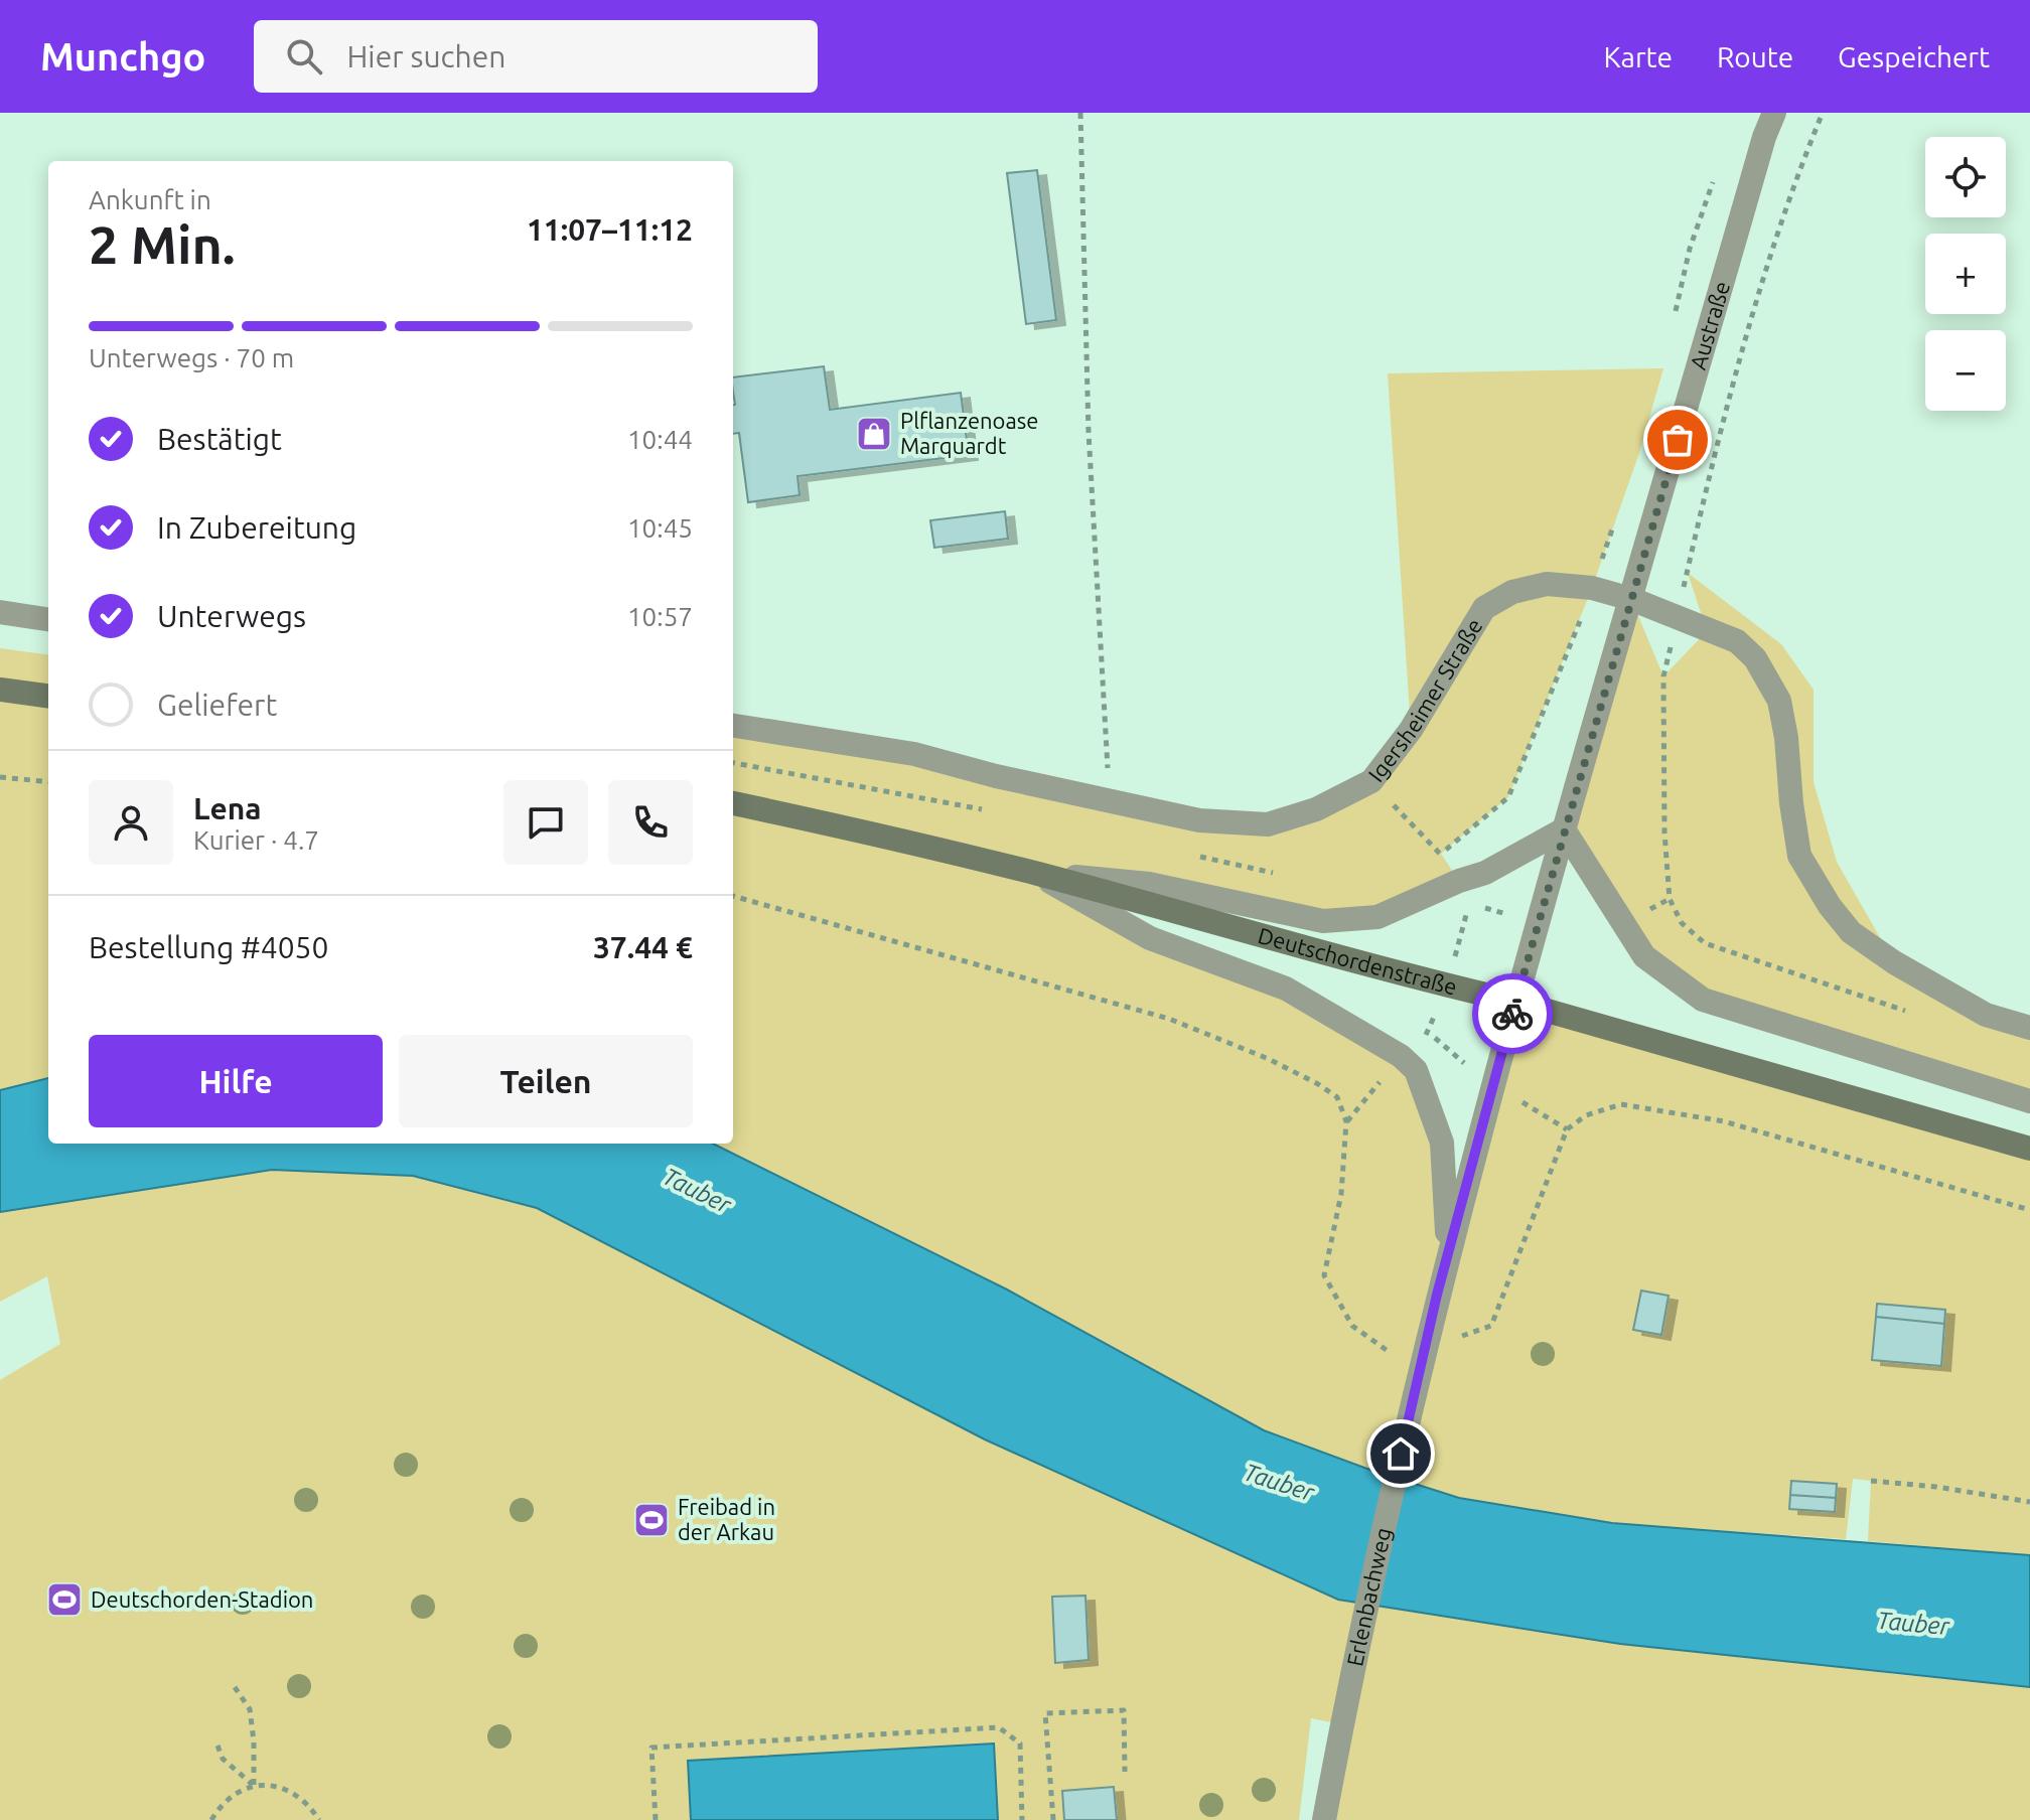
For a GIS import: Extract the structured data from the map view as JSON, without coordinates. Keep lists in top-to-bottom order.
{
  "streets": {
    "street": [
      "Austraße",
      "Igersheimer Straße",
      "Deutschordenstraße",
      "Erlenbachweg"
    ]
  },
  "crossings": [
    ["Austraße", "Igersheimer Straße"],
    ["Austraße", "Deutschordenstraße"],
    ["Austraße", "Erlenbachweg"],
    ["Deutschordenstraße", "Erlenbachweg"]
  ],
  "water": ["Tauber"],
  "places": {
    "shop": ["Plflanzenoase Marquardt"],
    "sports": ["Freibad in der Arkau", "Deutschorden-Stadion"]
  },
  "page": {
    "header": "Munchgo",
    "search": "Hier suchen",
    "nav": ["Karte", "Route", "Gespeichert"],
    "map_buttons": ["+", "−"],
    "heading": ["2 Min.", "Ankunft in", "11:07–11:12"],
    "panel": [
      "Lena",
      "Kurier · 4.7",
      "Bestellung #4050",
      "37.44 €"
    ],
    "bar": "Unterwegs · 70 m",
    "list": [
      ["Bestätigt", "10:44"],
      ["In Zubereitung", "10:45"],
      ["Unterwegs", "10:57"],
      "Geliefert"
    ],
    "buttons": ["Hilfe", "Teilen"]
  }
}
